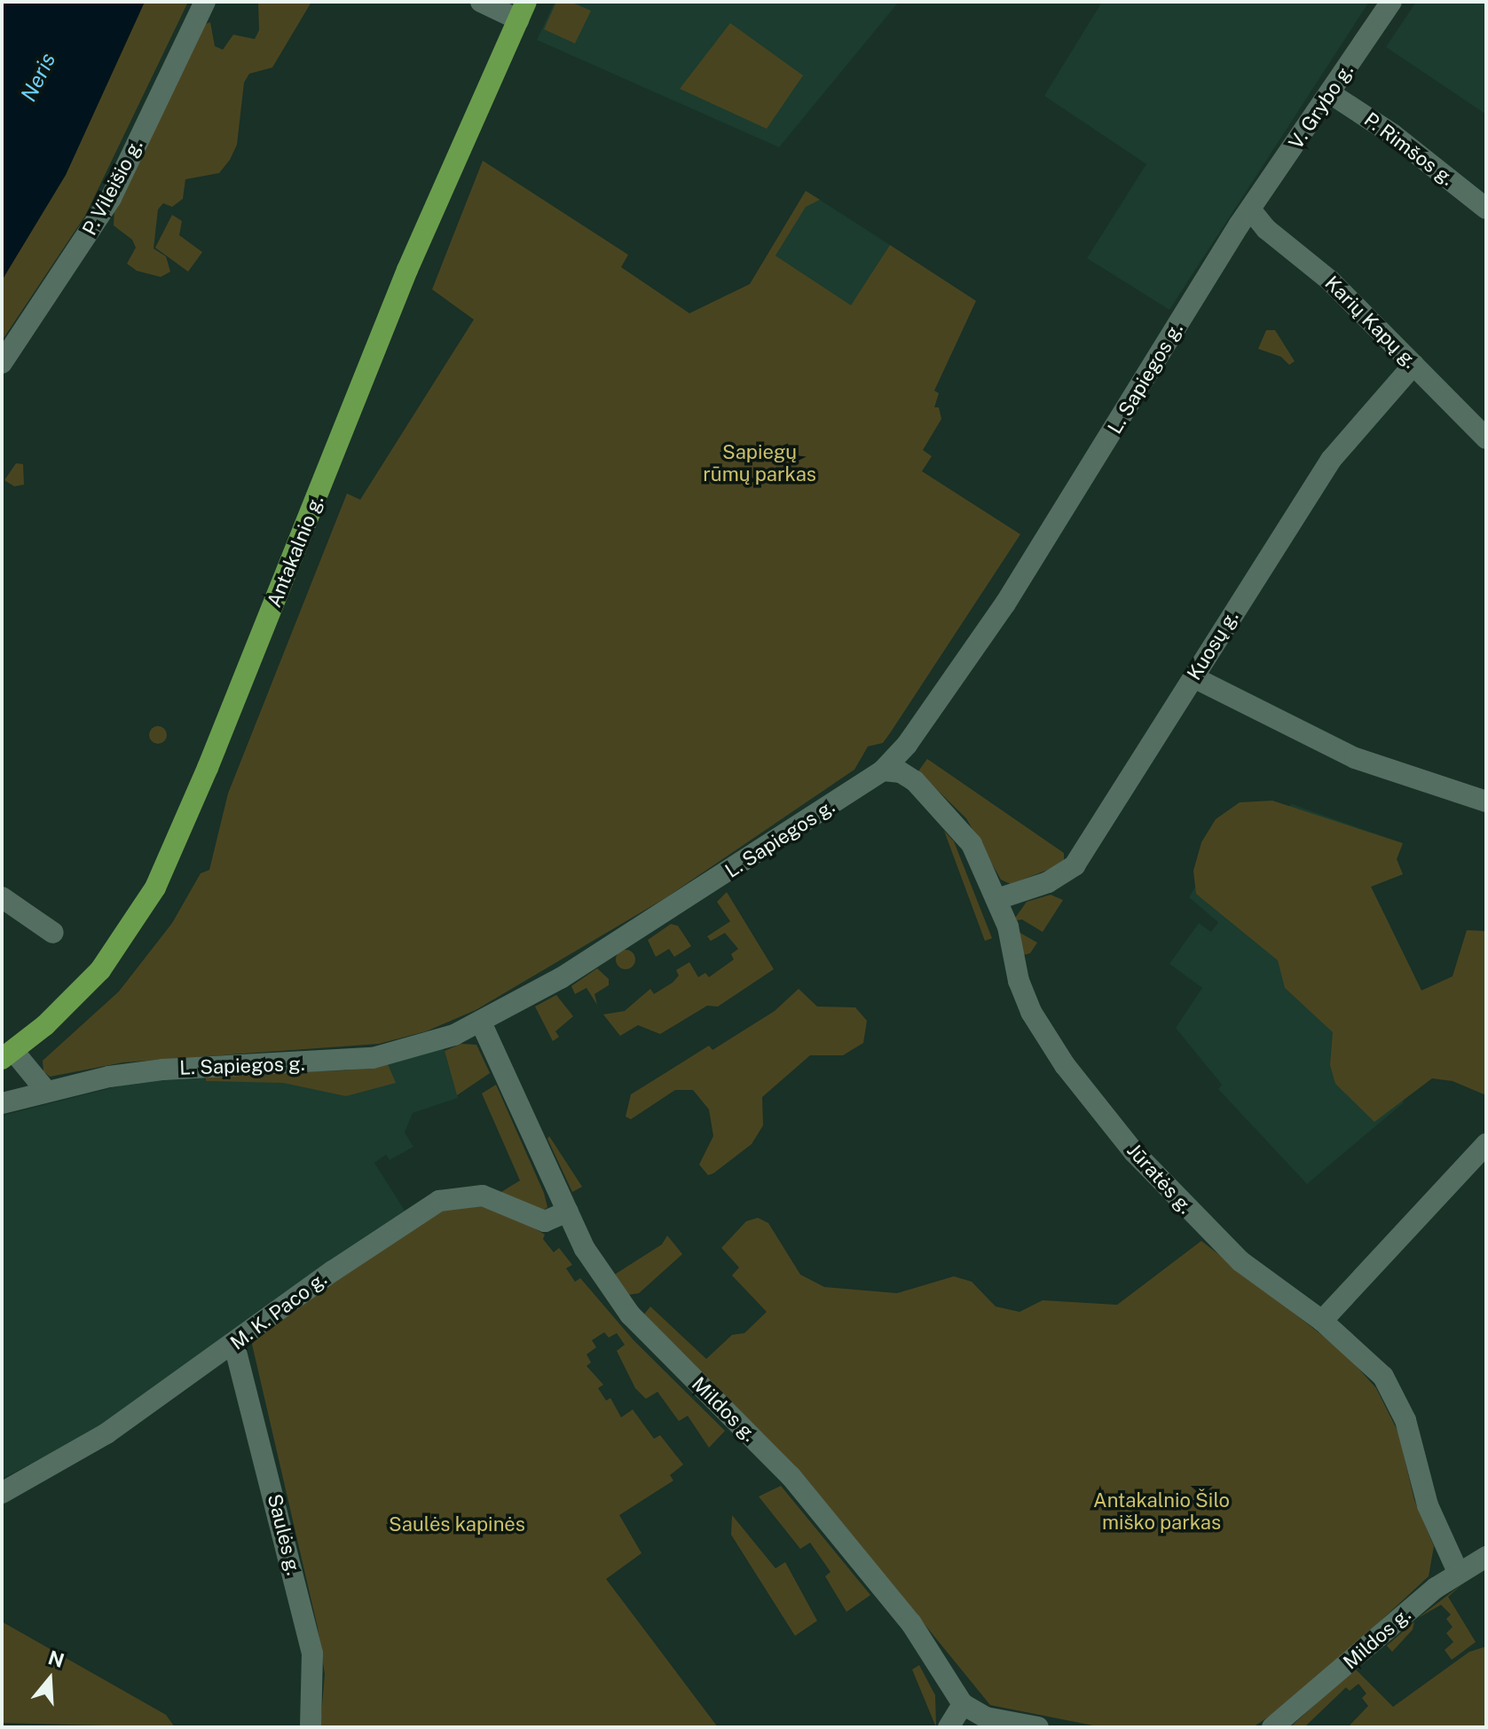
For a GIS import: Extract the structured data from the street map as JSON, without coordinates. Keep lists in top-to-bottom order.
{
  "streets": {
    "main road": ["Antakalnio g."],
    "street": [
      "V. Grybo g.",
      "P. Rimšos g.",
      "P. Vileišio g.",
      "Karių Kapų g.",
      "L. Sapiegos g.",
      "Kuosų g.",
      "Jūratės g.",
      "M. K. Paco g.",
      "Mildos g.",
      "Saulės g."
    ]
  },
  "crossings": [
    ["V. Grybo g.", "P. Rimšos g."],
    ["V. Grybo g.", "Karių Kapų g."],
    ["V. Grybo g.", "L. Sapiegos g."],
    ["Karių Kapų g.", "L. Sapiegos g."],
    ["Karių Kapų g.", "Kuosų g."],
    ["L. Sapiegos g.", "Jūratės g."],
    ["L. Sapiegos g.", "Mildos g."],
    ["Kuosų g.", "Jūratės g."],
    ["Jūratės g.", "Mildos g."],
    ["M. K. Paco g.", "Mildos g."],
    ["M. K. Paco g.", "Saulės g."]
  ],
  "water": ["Neris"],
  "parks": ["Sapiegų rūmų parkas", "Antakalnio Šilo miško parkas", "Saulės kapinės"],
  "north": "top"
}
